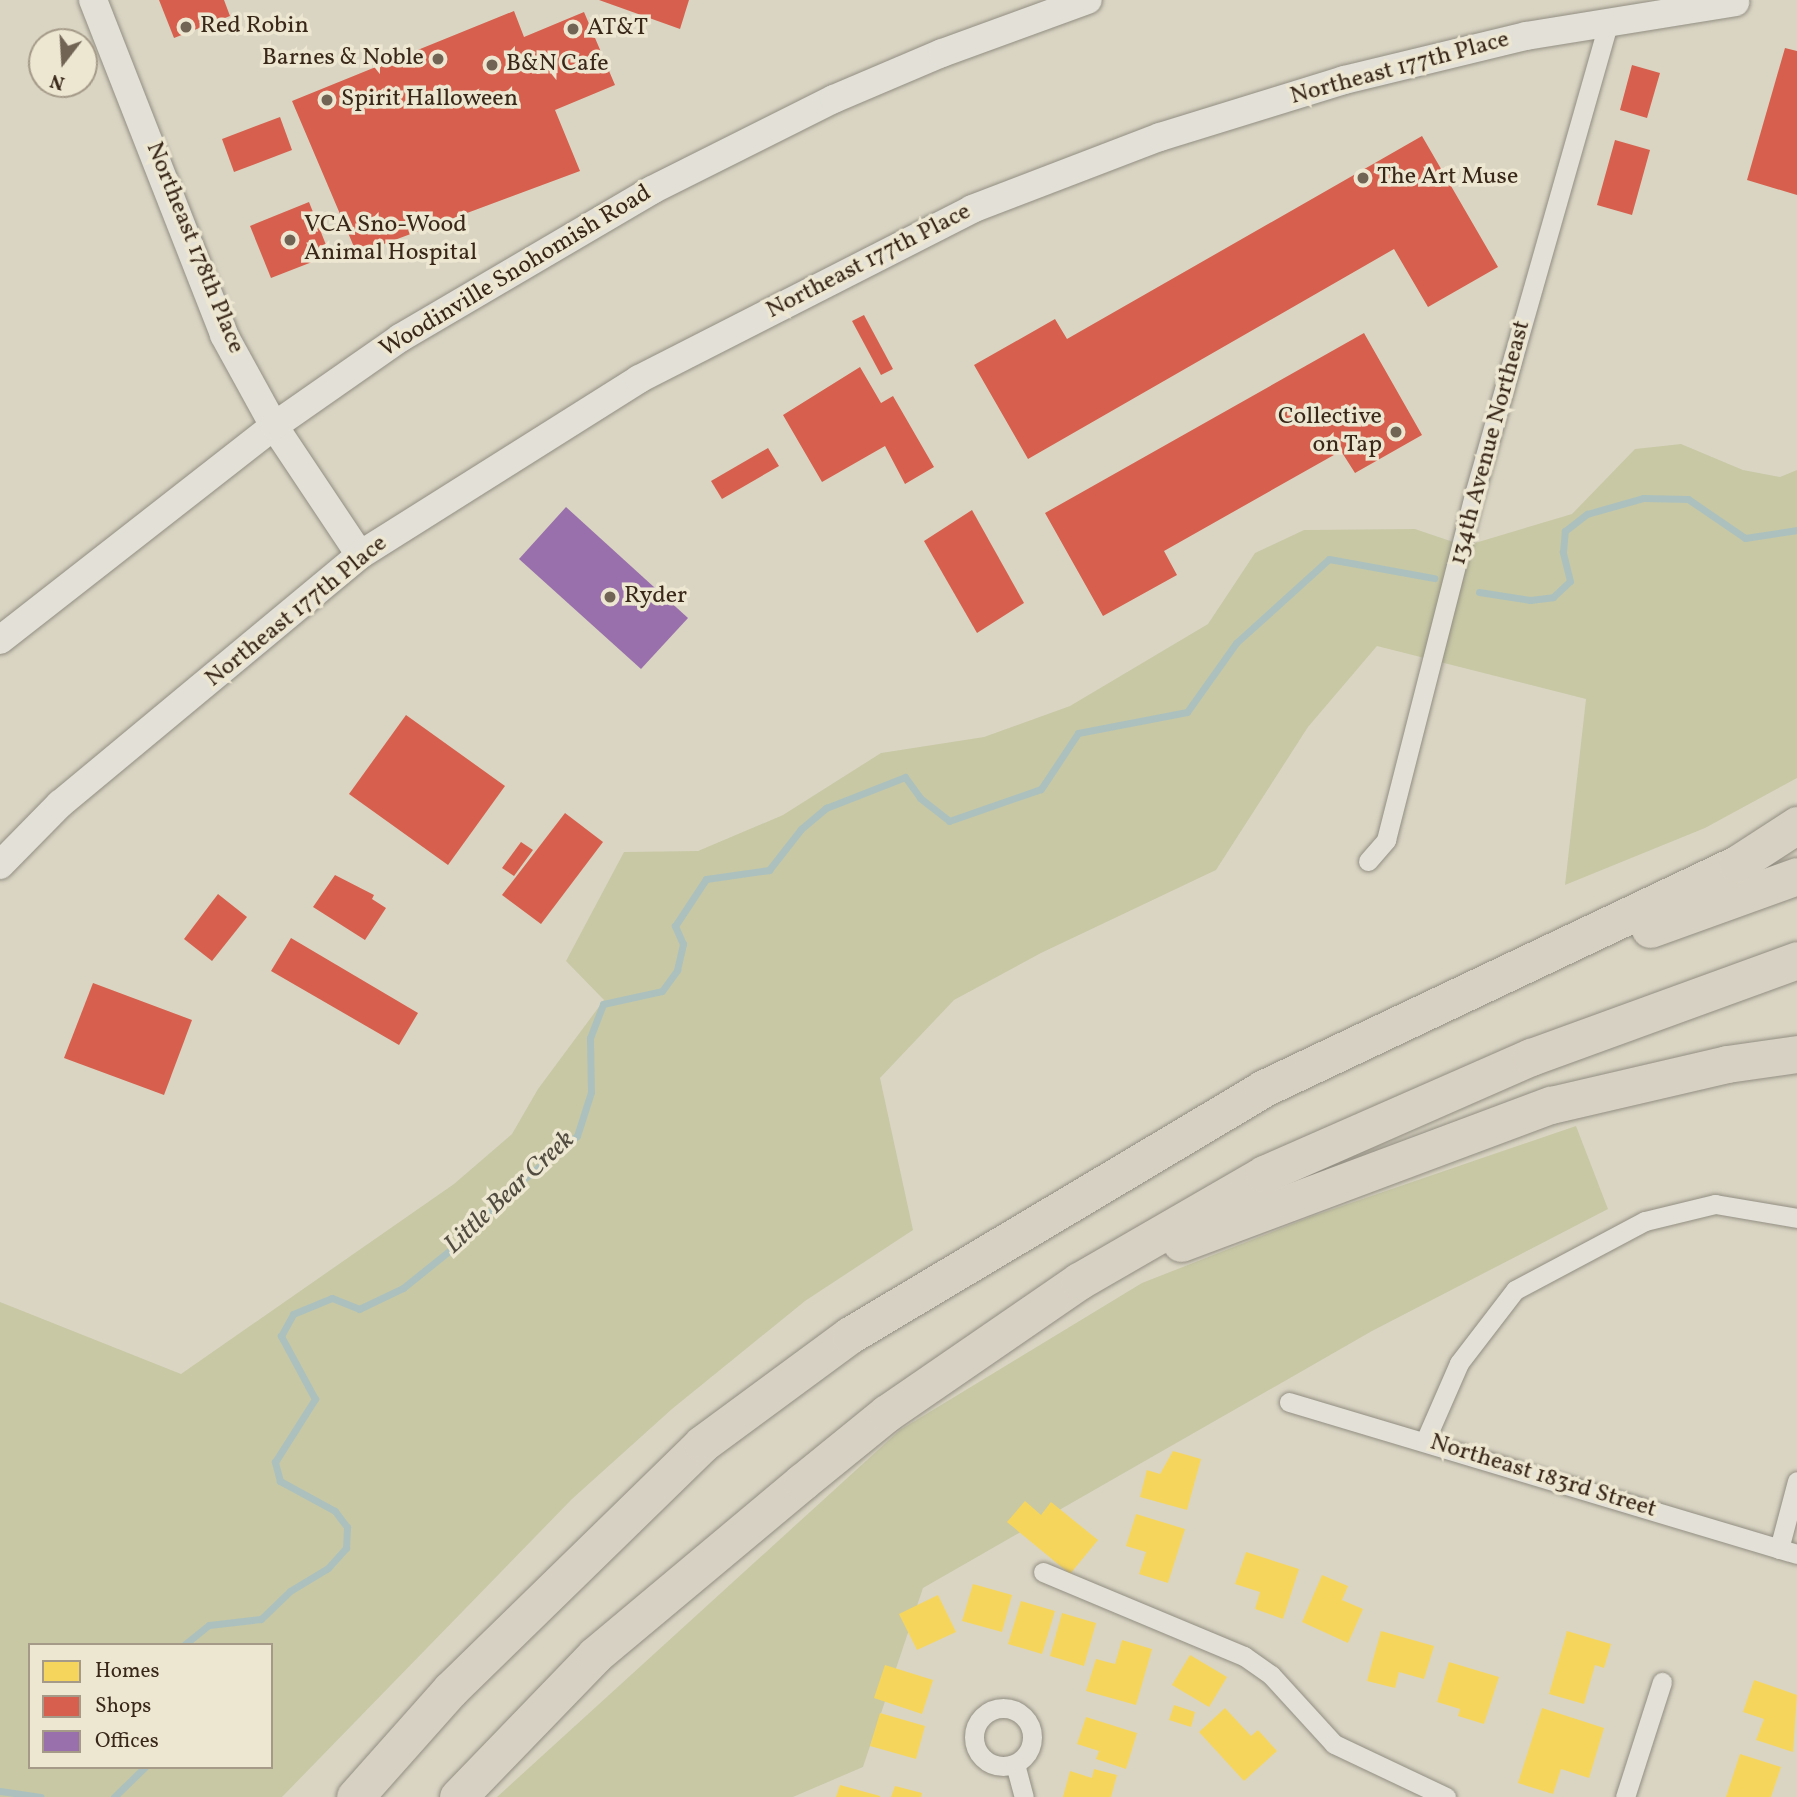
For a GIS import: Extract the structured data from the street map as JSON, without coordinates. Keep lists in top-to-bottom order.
{
  "streets": {
    "street": [
      "Northeast 177th Place",
      "Northeast 178th Place",
      "Woodinville Snohomish Road",
      "134th Avenue Northeast",
      "Northeast 183rd Street"
    ]
  },
  "crossings": [
    ["Northeast 177th Place", "Northeast 178th Place"],
    ["Northeast 177th Place", "134th Avenue Northeast"],
    ["Northeast 178th Place", "Woodinville Snohomish Road"]
  ],
  "water": ["Little Bear Creek"],
  "places": [
    "Red Robin",
    "AT&T",
    "Barnes & Noble",
    "B&N Cafe",
    "Spirit Halloween",
    "The Art Muse",
    "VCA Sno-Wood Animal Hospital",
    "Collective on Tap",
    "Ryder"
  ],
  "legend": ["Homes", "Shops", "Offices"],
  "north": "bottom"
}
